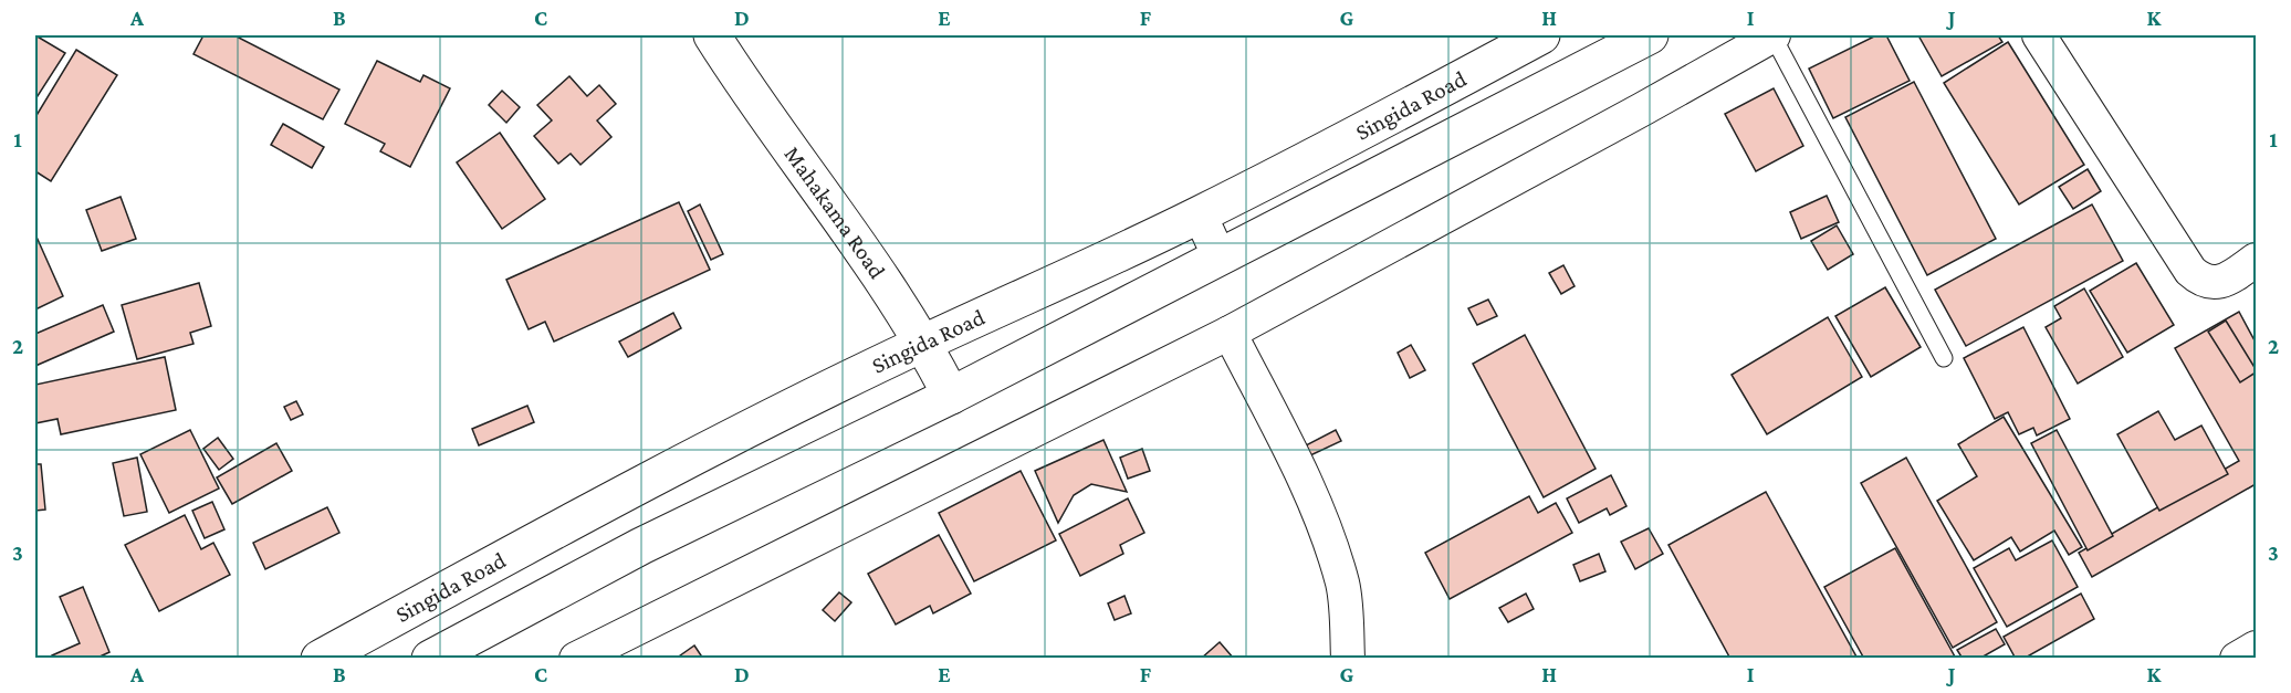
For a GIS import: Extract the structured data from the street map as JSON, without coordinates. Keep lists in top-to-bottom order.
{
  "streets": {
    "main road": ["Singida Road", "Mahakama Road"]
  },
  "crossings": [
    ["Singida Road", "Mahakama Road"]
  ],
  "grid": {
    "columns": [
      "A",
      "B",
      "C",
      "D",
      "E",
      "F",
      "G",
      "H",
      "I",
      "J",
      "K"
    ],
    "rows": ["1", "2", "3"]
  }
}
